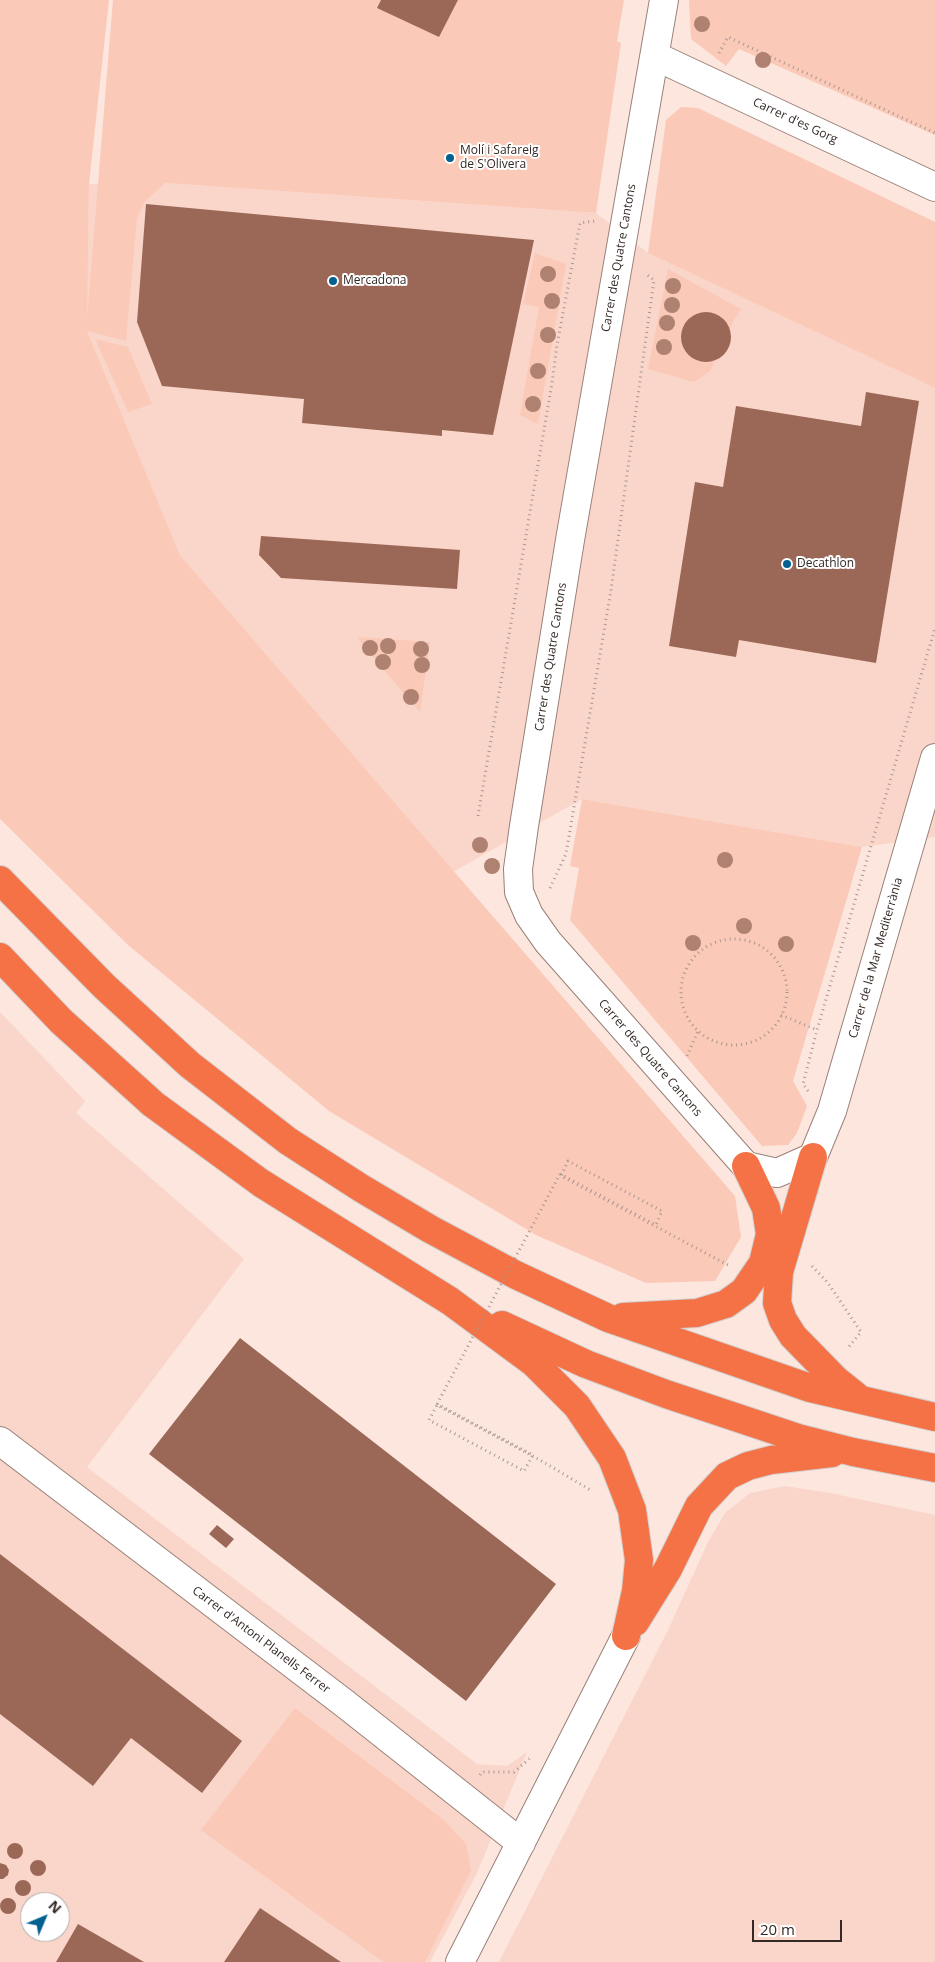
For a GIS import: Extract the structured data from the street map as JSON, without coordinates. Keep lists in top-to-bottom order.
{
  "streets": {
    "street": [
      "Carrer d'es Gorg",
      "Carrer des Quatre Cantons",
      "Carrer de la Mar Mediterrània",
      "Carrer d'Antoni Planells Ferrer"
    ]
  },
  "crossings": [
    ["Carrer d'es Gorg", "Carrer des Quatre Cantons"]
  ],
  "places": ["Molí i Safareig de S'Olivera", "Mercadona", "Decathlon"],
  "scale_bar": "20 m",
  "north": "top right"
}
